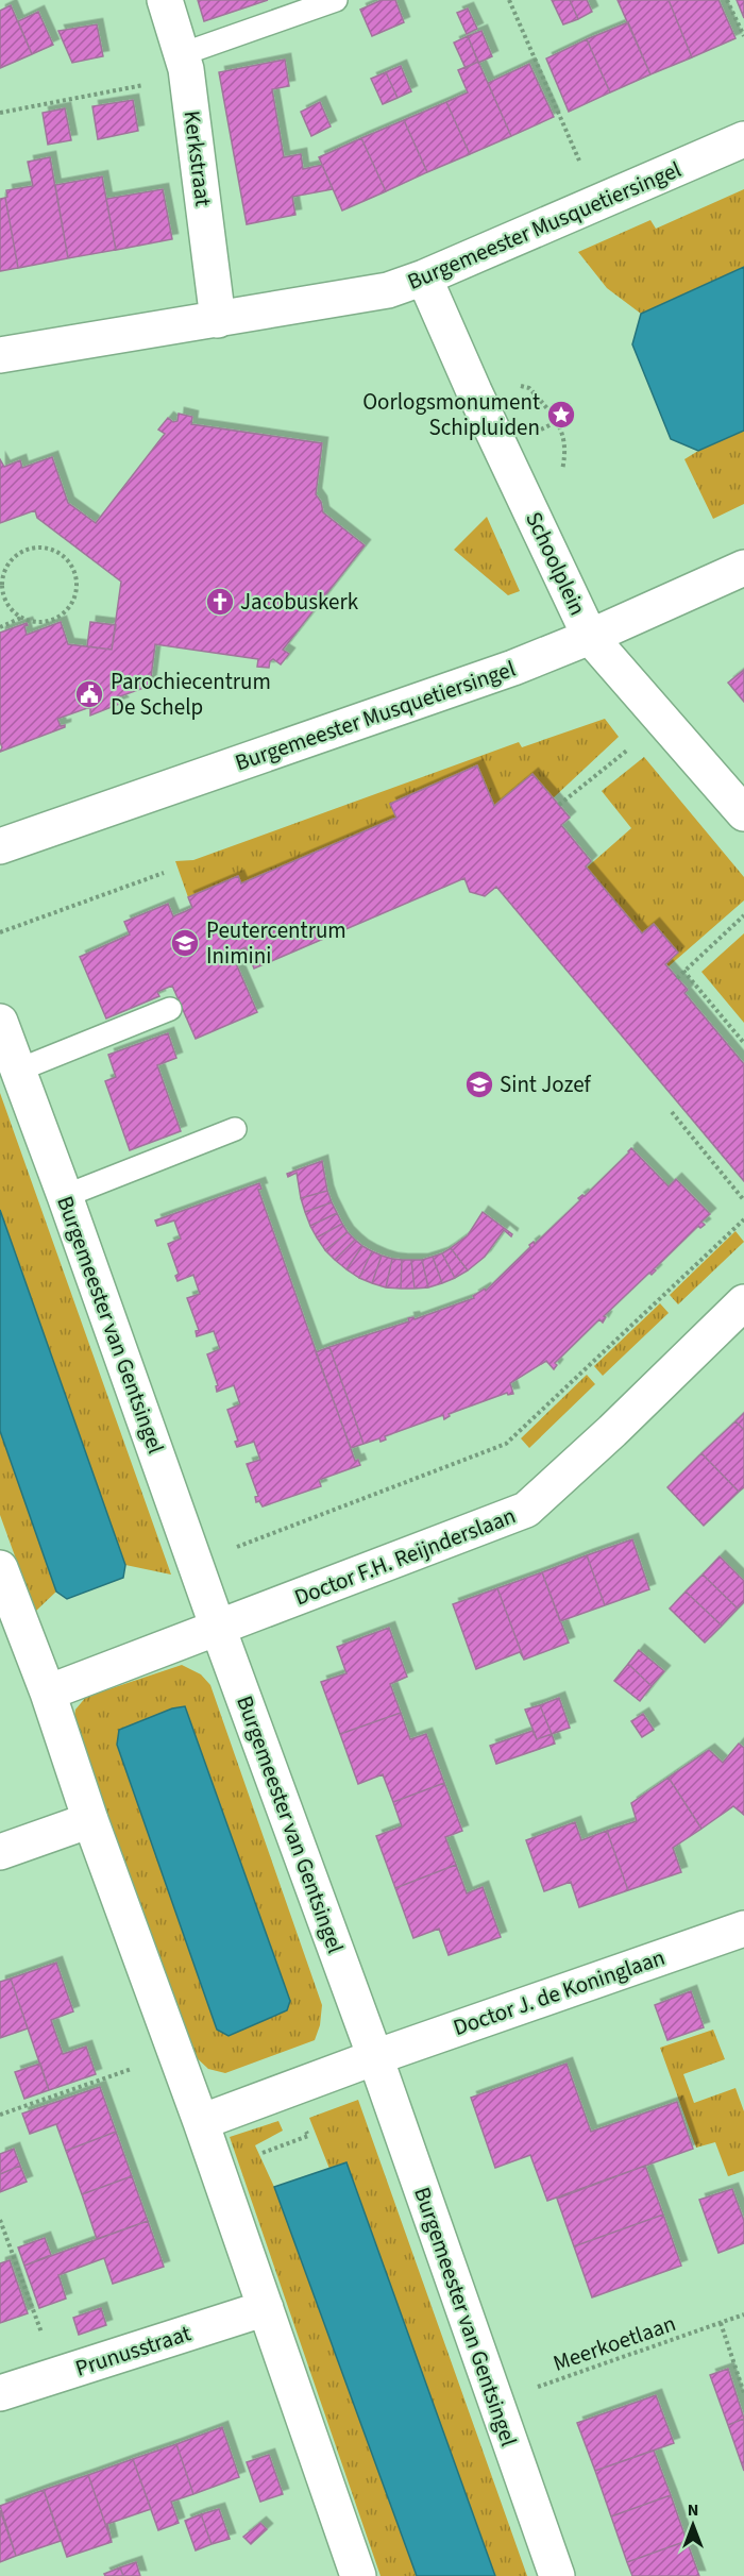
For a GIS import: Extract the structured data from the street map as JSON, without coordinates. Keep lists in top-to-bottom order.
{
  "streets": {
    "street": [
      "Kerkstraat",
      "Burgemeester Musquetiersingel",
      "Schoolplein",
      "Burgemeester van Gentsingel",
      "Doctor F.H. Reijnderslaan",
      "Doctor J. de Koninglaan",
      "Prunusstraat"
    ],
    "path": ["Meerkoetlaan"]
  },
  "crossings": [
    ["Kerkstraat", "Burgemeester Musquetiersingel"],
    ["Burgemeester Musquetiersingel", "Schoolplein"],
    ["Burgemeester van Gentsingel", "Doctor F.H. Reijnderslaan"],
    ["Burgemeester van Gentsingel", "Doctor J. de Koninglaan"],
    ["Burgemeester van Gentsingel", "Meerkoetlaan"]
  ],
  "places": {
    "place": ["Oorlogsmonument Schipluiden"],
    "church": ["Jacobuskerk"],
    "public building": ["Parochiecentrum De Schelp"],
    "school or university": ["Peutercentrum Inimini", "Sint Jozef"]
  },
  "north": "top"
}
